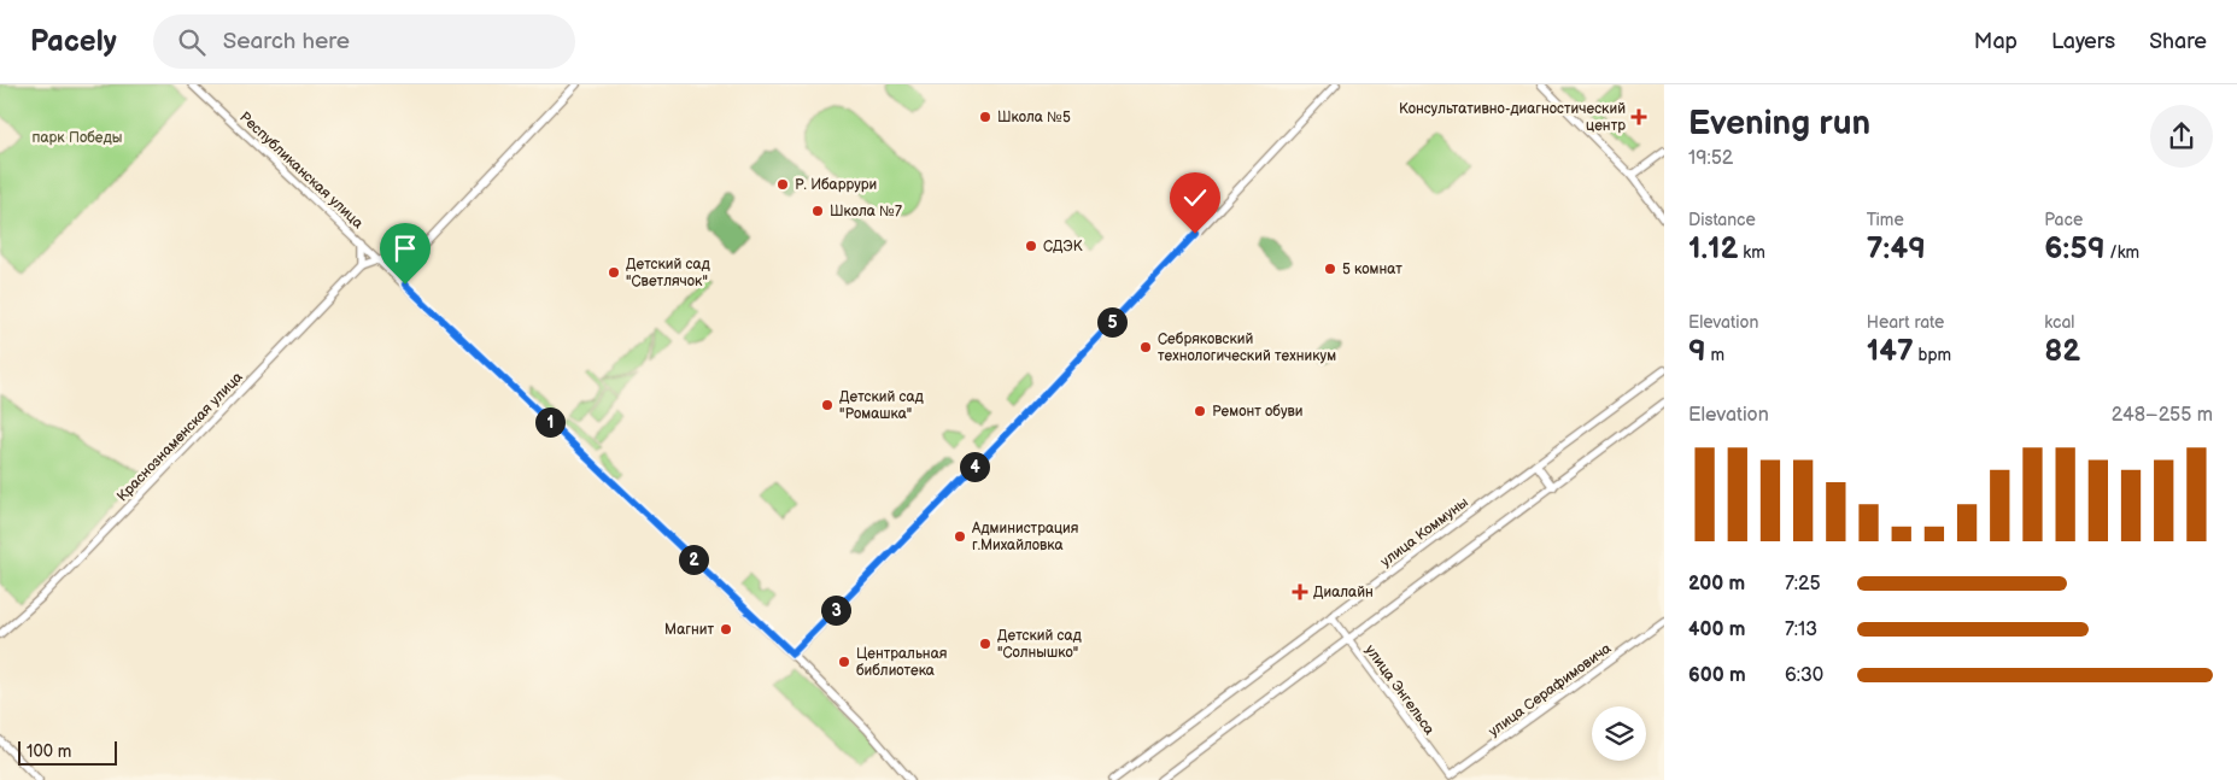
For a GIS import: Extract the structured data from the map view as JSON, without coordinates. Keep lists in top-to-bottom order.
{
  "streets": {
    "street": [
      "Республиканская улица",
      "Краснознаменская улица",
      "улица Коммуны",
      "улица Энгельса",
      "улица Серафимовича"
    ]
  },
  "crossings": [
    ["Республиканская улица", "Краснознаменская улица"],
    ["улица Коммуны", "улица Энгельса"],
    ["улица Энгельса", "улица Серафимовича"]
  ],
  "parks": ["парк Победы"],
  "places": {
    "other": [
      "Школа №5",
      "Р. Ибаррури",
      "Школа №7",
      "СДЭК",
      "5 комнат",
      "Детский сад \"Светлячок\"",
      "Себряковский технологический техникум",
      "Детский сад \"Ромашка\"",
      "Ремонт обуви",
      "Администрация г.Михайловка",
      "Магнит",
      "Детский сад \"Солнышко\"",
      "Центральная библиотека"
    ],
    "health": ["Консультативно-диагностический центр", "Диалайн"]
  },
  "scale_bar": "100 m",
  "page": {
    "header": "Pacely",
    "search": "Search here",
    "nav": ["Map", "Layers", "Share"],
    "heading": ["Evening run", "19:52"],
    "stats": [
      ["Distance", "1.12 km"],
      ["Time", "7:49"],
      ["Pace", "6:59 /km"],
      ["Elevation", "9 m"],
      ["Heart rate", "147 bpm"],
      ["kcal", "82"]
    ],
    "pins": [
      "5",
      "1",
      "4",
      "2",
      "3"
    ],
    "chart": ["Elevation", "248–255 m"],
    "list": [
      {
        "name": "200 m",
        "note": "7:25"
      },
      {
        "name": "400 m",
        "note": "7:13"
      },
      {
        "name": "600 m",
        "note": "6:30"
      }
    ],
    "scale": "100 m"
  }
}
